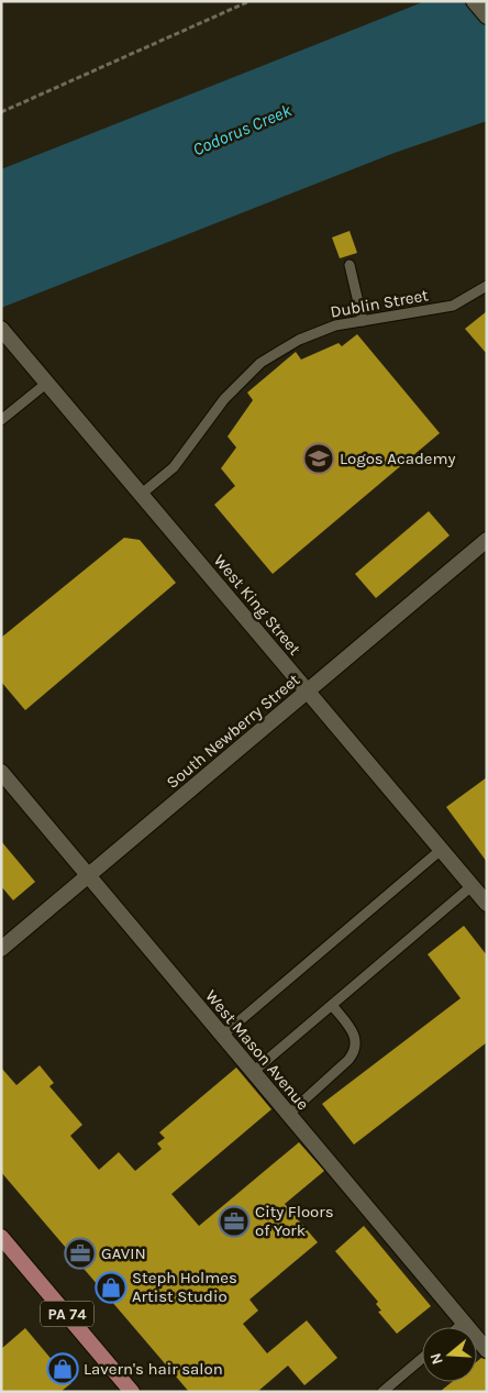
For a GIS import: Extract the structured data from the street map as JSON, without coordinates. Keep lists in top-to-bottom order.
{
  "streets": {
    "main road": ["PA 74"],
    "street": ["West King Street", "South Newberry Street", "West Mason Avenue"],
    "lane": ["Dublin Street"]
  },
  "crossings": [
    ["Dublin Street", "West King Street"],
    ["West King Street", "South Newberry Street"],
    ["South Newberry Street", "West Mason Avenue"]
  ],
  "water": ["Codorus Creek"],
  "places": {
    "school or university": ["Logos Academy"],
    "office": ["City Floors of York", "GAVIN"],
    "shop": ["Steph Holmes Artist Studio", "Lavern's hair salon"]
  },
  "north": "left"
}
